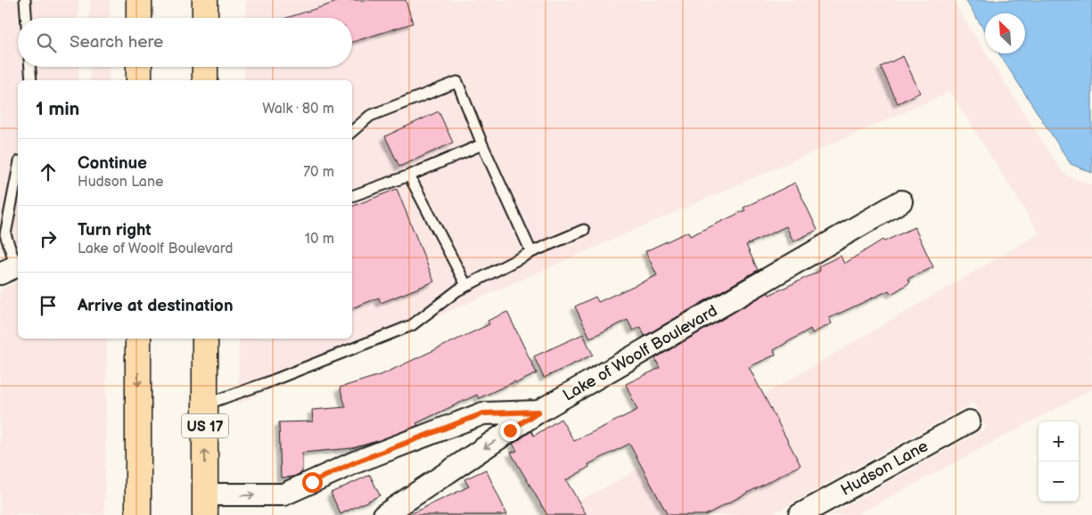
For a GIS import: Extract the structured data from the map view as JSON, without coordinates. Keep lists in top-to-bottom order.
{
  "streets": {
    "main road": ["US 17"],
    "street": ["Lake of Woolf Boulevard", "Hudson Lane"]
  },
  "north": "top left",
  "page": {
    "search": "Search here",
    "heading": ["1 min", "Walk · 80 m"],
    "list": [
      ["Continue", "Hudson Lane", "70 m"],
      ["Turn right", "Lake of Woolf Boulevard", "10 m"],
      "Arrive at destination"
    ],
    "map_buttons": ["+", "−"]
  }
}
